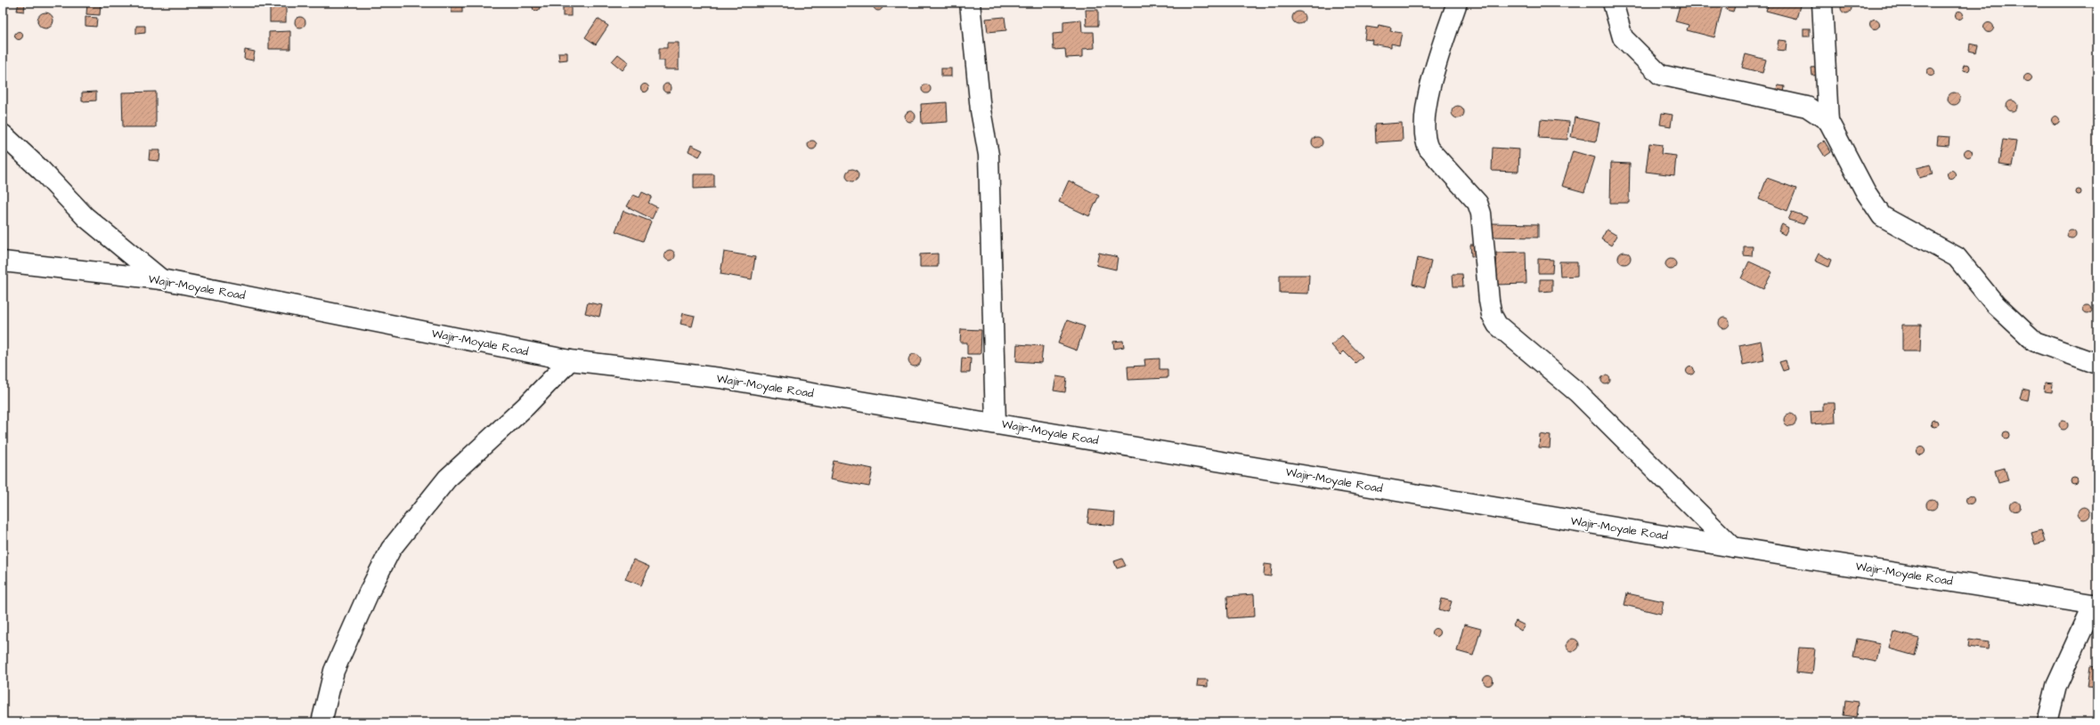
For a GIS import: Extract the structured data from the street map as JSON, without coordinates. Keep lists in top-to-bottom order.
{
  "streets": {
    "street": ["Wajir-Moyale Road"]
  }
}
